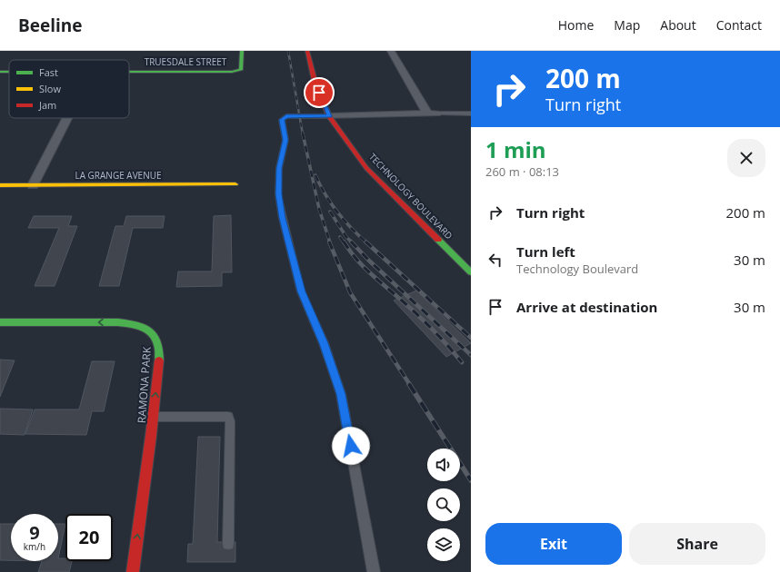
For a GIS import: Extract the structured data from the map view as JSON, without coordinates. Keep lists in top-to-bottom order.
{
  "streets": {
    "street": [
      "TRUESDALE STREET",
      "LA GRANGE AVENUE",
      "TECHNOLOGY BOULEVARD",
      "RAMONA PARK"
    ]
  },
  "legend": ["Fast", "Slow", "Jam"],
  "page": {
    "header": "Beeline",
    "nav": [
      "Home",
      "Map",
      "About",
      "Contact"
    ],
    "turn": ["200 m", "Turn right"],
    "heading": ["1 min", "260 m · 08:13"],
    "list": [
      {
        "name": "Turn right",
        "value": "200 m"
      },
      {
        "name": "Turn left",
        "note": "Technology Boulevard",
        "value": "30 m"
      },
      {
        "name": "Arrive at destination",
        "value": "30 m"
      }
    ],
    "speed": "9 km/h",
    "limit": "20",
    "buttons": ["Exit", "Share"]
  }
}
